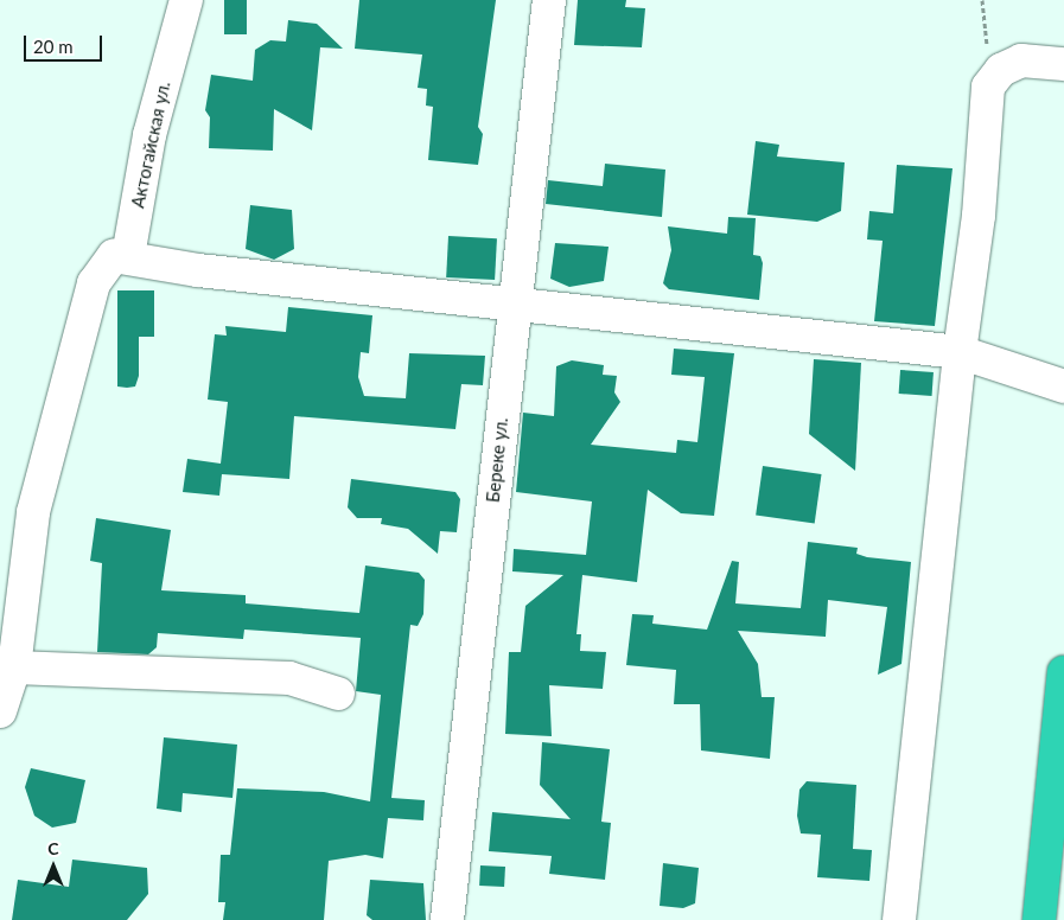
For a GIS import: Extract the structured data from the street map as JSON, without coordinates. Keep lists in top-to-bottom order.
{
  "streets": {
    "street": ["Актогайская ул.", "Береке ул."]
  },
  "scale_bar": "20 m",
  "north": "top"
}
